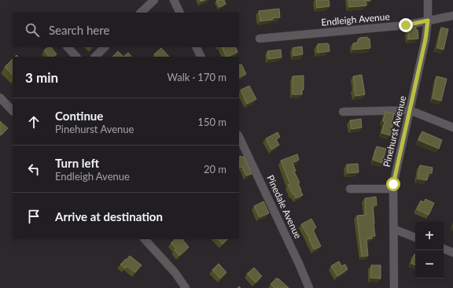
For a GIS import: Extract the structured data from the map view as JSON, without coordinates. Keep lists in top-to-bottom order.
{
  "streets": {
    "street": ["Endleigh Avenue", "Pinehurst Avenue", "Pinedale Avenue"]
  },
  "crossings": [
    ["Endleigh Avenue", "Pinehurst Avenue"]
  ],
  "page": {
    "search": "Search here",
    "heading": ["3 min", "Walk · 170 m"],
    "list": [
      ["Continue", "Pinehurst Avenue", "150 m"],
      ["Turn left", "Endleigh Avenue", "20 m"],
      "Arrive at destination"
    ],
    "map_buttons": ["+", "−"]
  }
}
